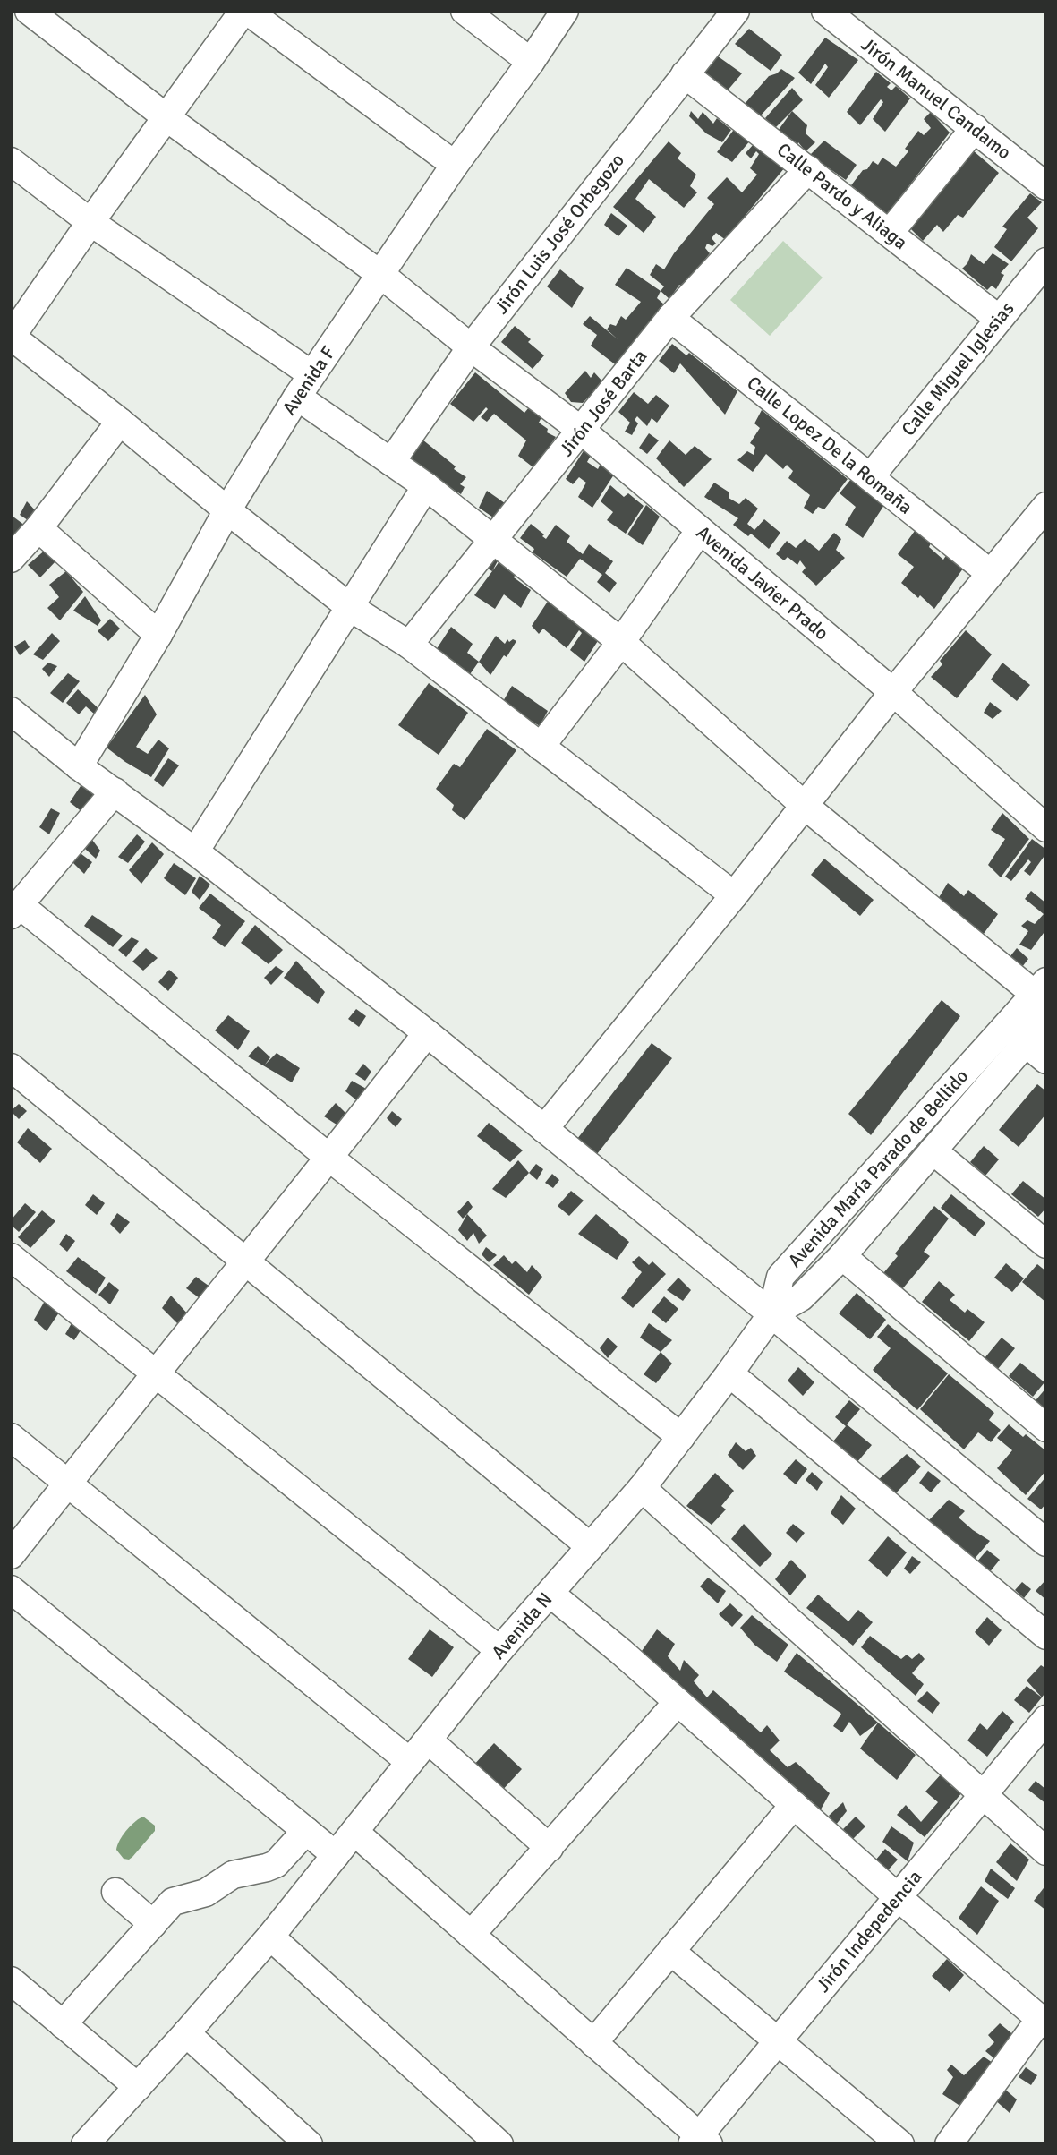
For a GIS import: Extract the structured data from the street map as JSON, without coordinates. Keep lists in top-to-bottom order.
{
  "streets": {
    "street": [
      "Jirón Manuel Candamo",
      "Calle Pardo y Aliaga",
      "Jirón Luis José Orbegozo",
      "Calle Miguel Iglesias",
      "Avenida F",
      "Jirón José Barta",
      "Calle Lopez De la Romaña",
      "Avenida Javier Prado",
      "Avenida María Parado de Bellido",
      "Avenida N",
      "Jirón Indepedencia"
    ]
  },
  "crossings": [
    ["Calle Pardo y Aliaga", "Jirón Luis José Orbegozo"],
    ["Calle Pardo y Aliaga", "Calle Miguel Iglesias"],
    ["Calle Pardo y Aliaga", "Jirón José Barta"],
    ["Jirón Luis José Orbegozo", "Avenida Javier Prado"],
    ["Calle Miguel Iglesias", "Calle Lopez De la Romaña"],
    ["Avenida F", "Avenida Javier Prado"],
    ["Jirón José Barta", "Calle Lopez De la Romaña"],
    ["Jirón José Barta", "Avenida Javier Prado"],
    ["Avenida María Parado de Bellido", "Avenida N"]
  ]
}
